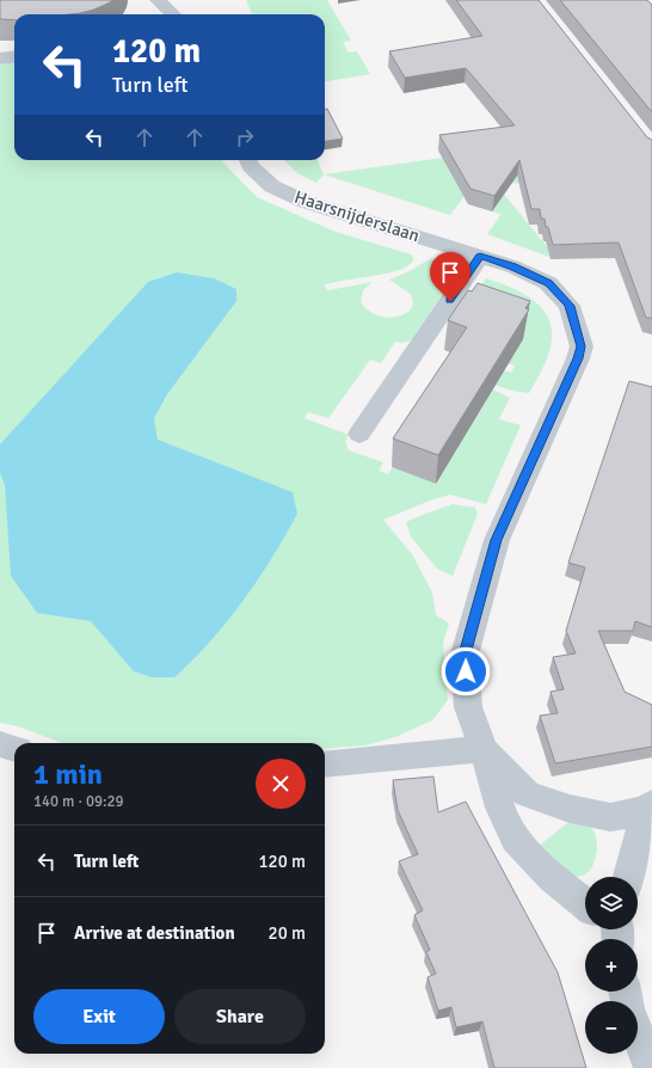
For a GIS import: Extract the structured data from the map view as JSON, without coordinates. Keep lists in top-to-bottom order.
{
  "streets": {
    "street": ["Haarsnijderslaan"]
  },
  "page": {
    "turn": ["120 m", "Turn left"],
    "heading": ["1 min", "140 m · 09:29"],
    "list": [
      {
        "name": "Turn left",
        "value": "120 m"
      },
      {
        "name": "Arrive at destination",
        "value": "20 m"
      }
    ],
    "map_buttons": ["+", "−"],
    "buttons": ["Exit", "Share"]
  }
}
